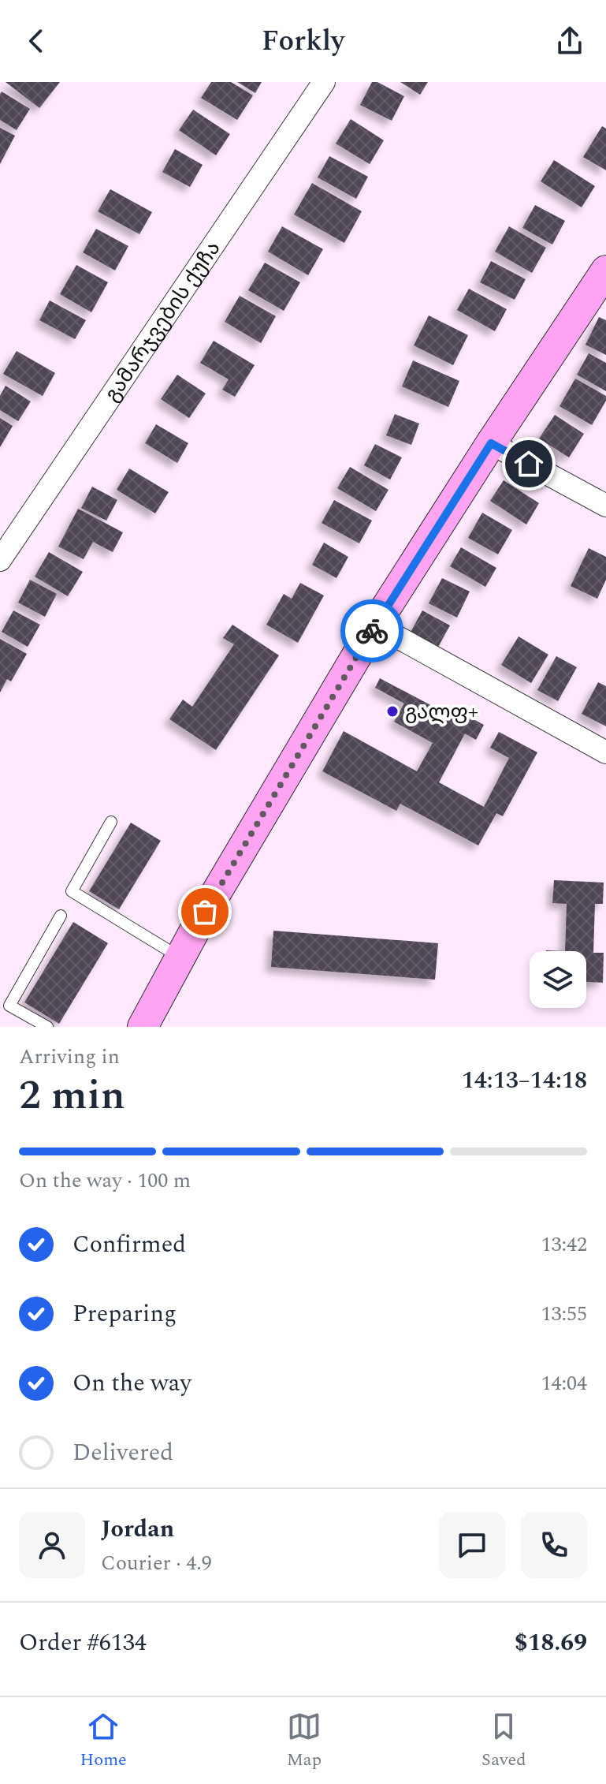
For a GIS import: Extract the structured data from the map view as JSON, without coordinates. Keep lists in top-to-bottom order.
{
  "streets": {
    "street": ["გამარჯვების ქუჩა"]
  },
  "places": ["გალფ+"],
  "page": {
    "header": "Forkly",
    "heading": ["2 min", "Arriving in", "14:13–14:18"],
    "panel": [
      "Jordan",
      "Courier · 4.9",
      "Order #6134",
      "$18.69"
    ],
    "bar": "On the way · 100 m",
    "list": [
      ["Confirmed", "13:42"],
      ["Preparing", "13:55"],
      ["On the way", "14:04"],
      "Delivered"
    ],
    "tabs": ["Home", "Map", "Saved"]
  }
}
